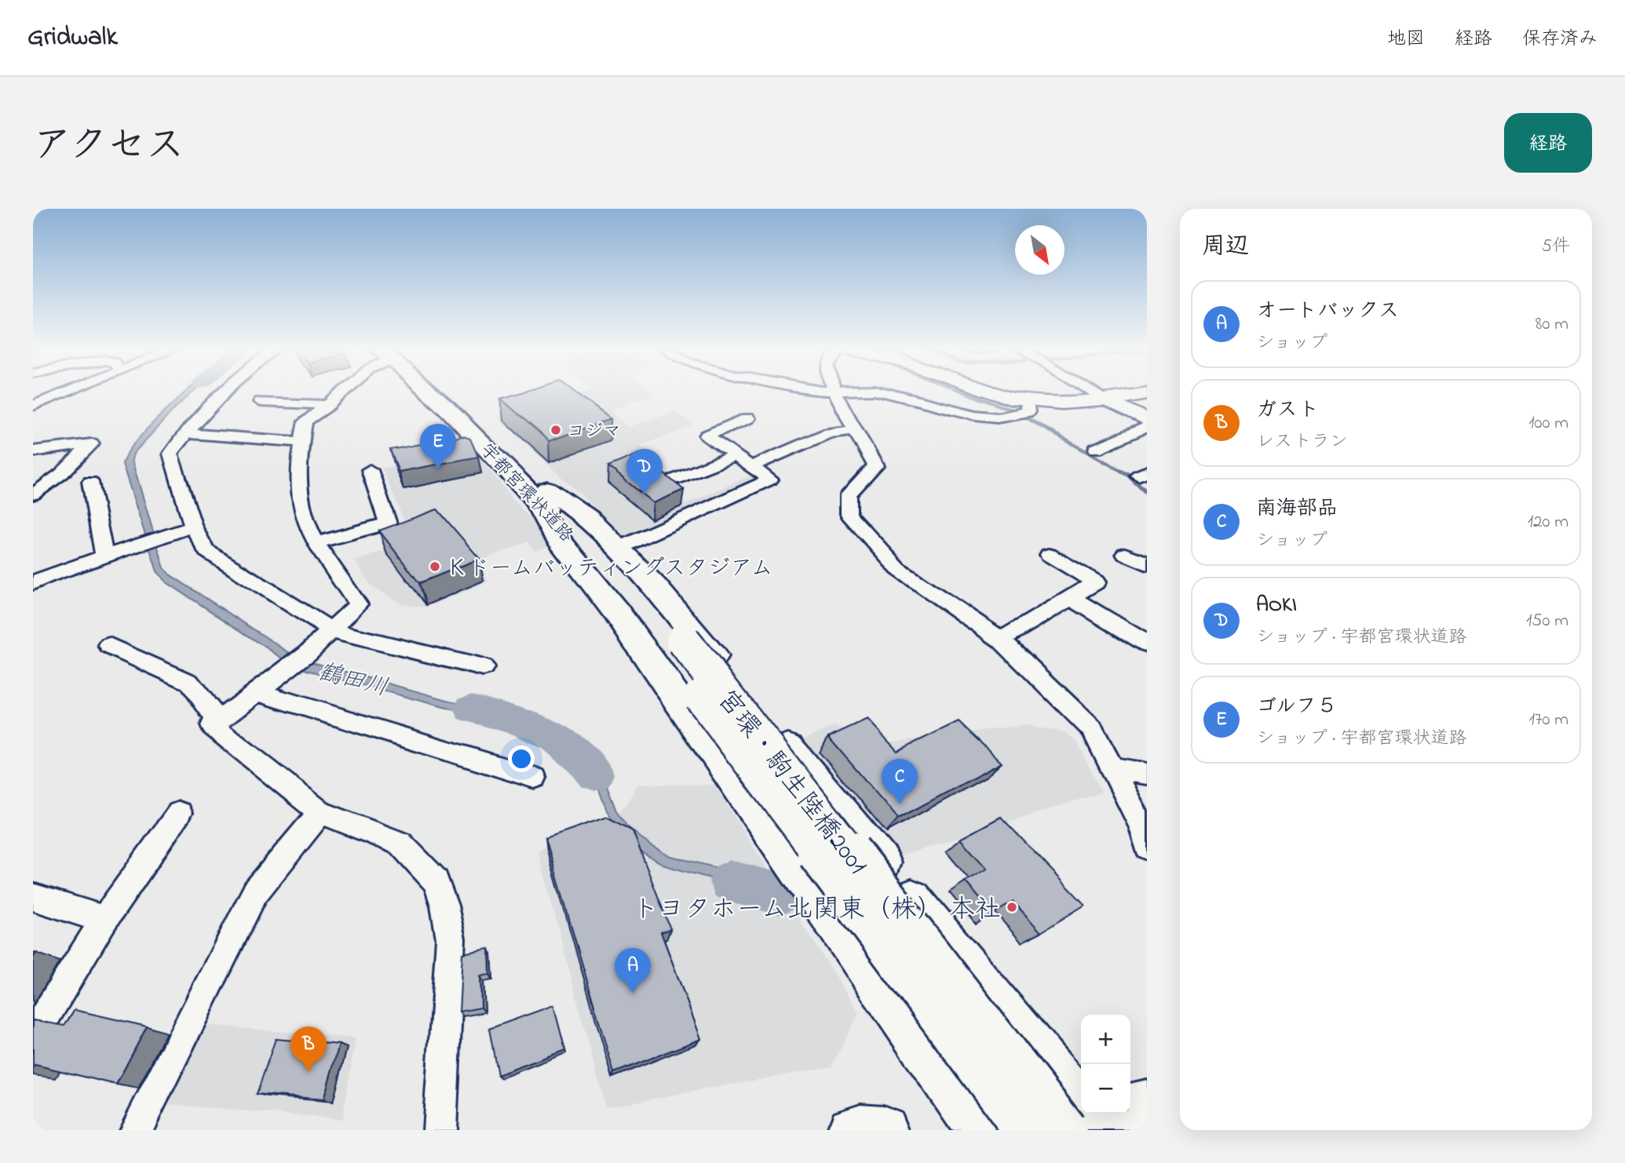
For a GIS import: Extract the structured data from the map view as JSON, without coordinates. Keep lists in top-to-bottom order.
{
  "streets": {
    "main road": ["宇都宮環状道路", "宮環・駒生陸橋2001"]
  },
  "crossings": [
    ["宇都宮環状道路", "宮環・駒生陸橋2001"]
  ],
  "water": ["鶴田川"],
  "places": ["コジマ", "Ｋドームバッティングスタジアム", "トヨタホーム北関東（株） 本社"],
  "north": "bottom right",
  "page": {
    "header": "Gridwalk",
    "nav": ["地図", "経路", "保存済み"],
    "title": "アクセス",
    "buttons": "経路",
    "heading": ["周辺", "5件"],
    "list": [
      {
        "mark": "A",
        "name": "オートバックス",
        "note": "ショップ",
        "value": "80 m"
      },
      {
        "mark": "B",
        "name": "ガスト",
        "note": "レストラン",
        "value": "100 m"
      },
      {
        "mark": "C",
        "name": "南海部品",
        "note": "ショップ",
        "value": "120 m"
      },
      {
        "mark": "D",
        "name": "AOKI",
        "note": "ショップ · 宇都宮環状道路",
        "value": "150 m"
      },
      {
        "mark": "E",
        "name": "ゴルフ５",
        "note": "ショップ · 宇都宮環状道路",
        "value": "170 m"
      }
    ],
    "pins": [
      "E",
      "D",
      "C",
      "A",
      "B"
    ],
    "map_buttons": ["+", "−"]
  }
}
